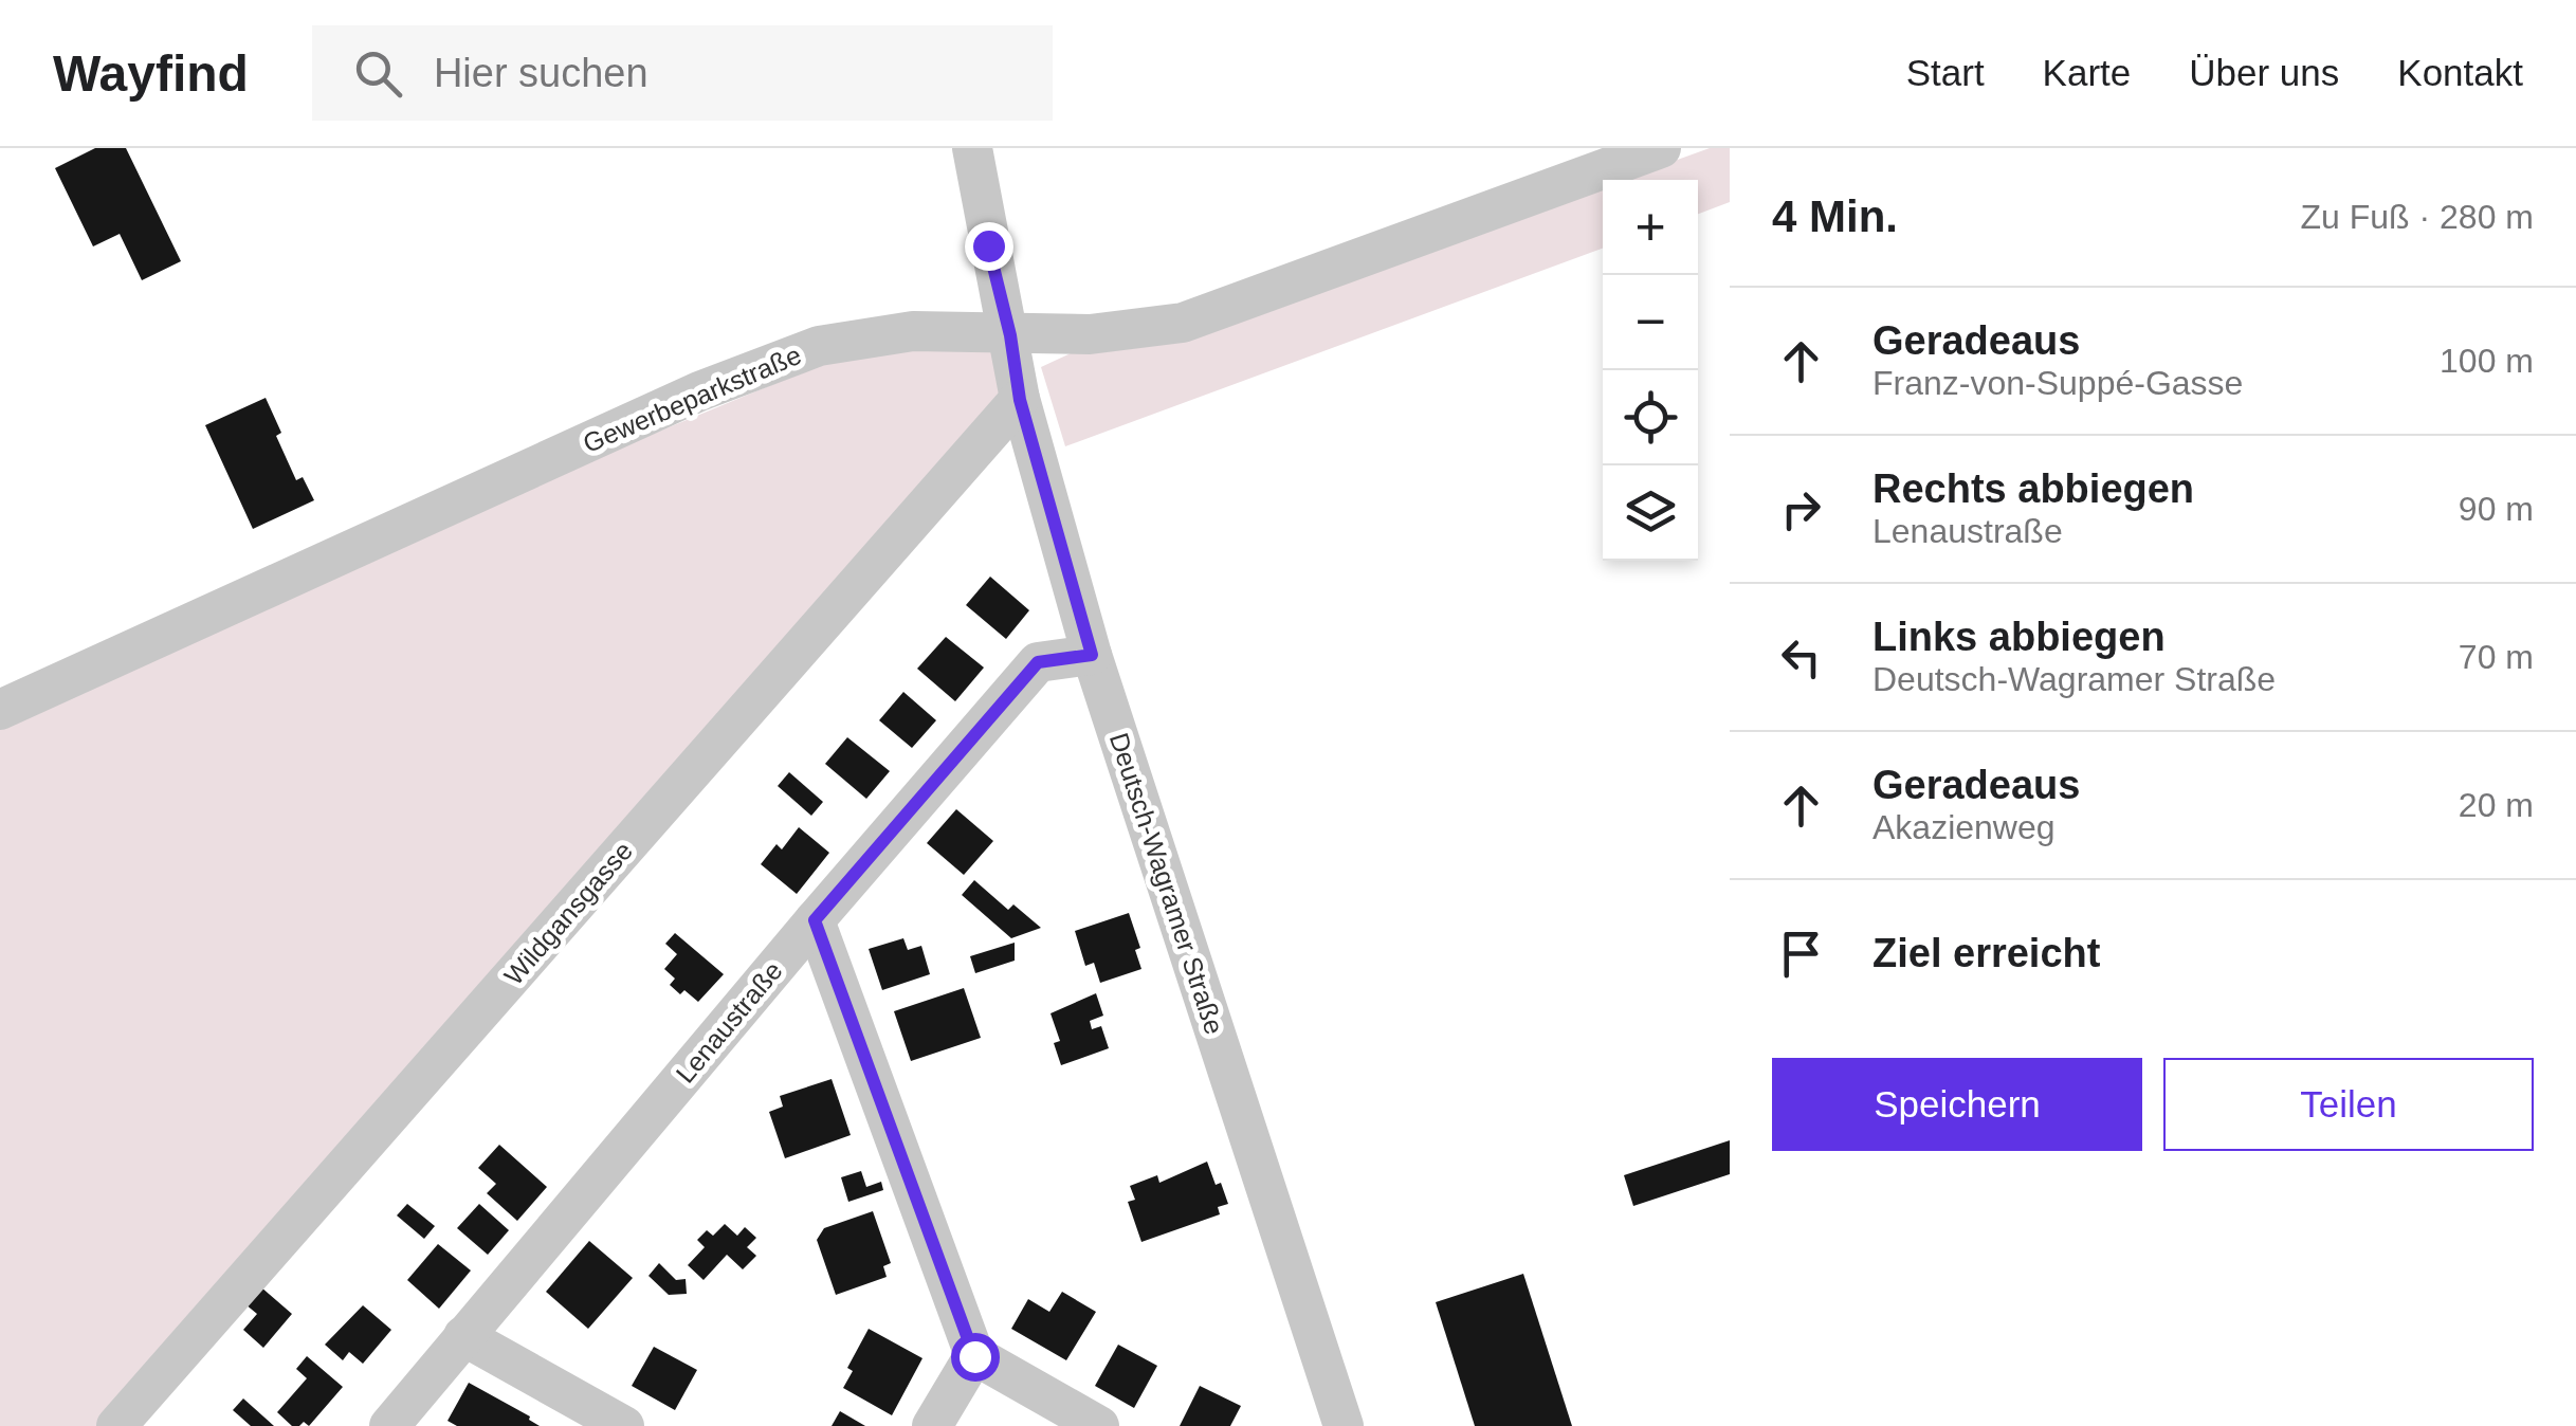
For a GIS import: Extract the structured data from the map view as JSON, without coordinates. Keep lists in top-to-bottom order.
{
  "streets": {
    "street": [
      "Gewerbeparkstraße",
      "Deutsch-Wagramer Straße",
      "Wildgansgasse",
      "Lenaustraße"
    ]
  },
  "crossings": [
    ["Gewerbeparkstraße", "Deutsch-Wagramer Straße"],
    ["Deutsch-Wagramer Straße", "Wildgansgasse"],
    ["Deutsch-Wagramer Straße", "Lenaustraße"]
  ],
  "page": {
    "header": "Wayfind",
    "search": "Hier suchen",
    "nav": [
      "Start",
      "Karte",
      "Über uns",
      "Kontakt"
    ],
    "heading": ["4 Min.", "Zu Fuß · 280 m"],
    "map_buttons": ["+", "−"],
    "list": [
      ["Geradeaus", "Franz-von-Suppé-Gasse", "100 m"],
      ["Rechts abbiegen", "Lenaustraße", "90 m"],
      ["Links abbiegen", "Deutsch-Wagramer Straße", "70 m"],
      ["Geradeaus", "Akazienweg", "20 m"],
      "Ziel erreicht"
    ],
    "buttons": ["Speichern", "Teilen"]
  }
}
